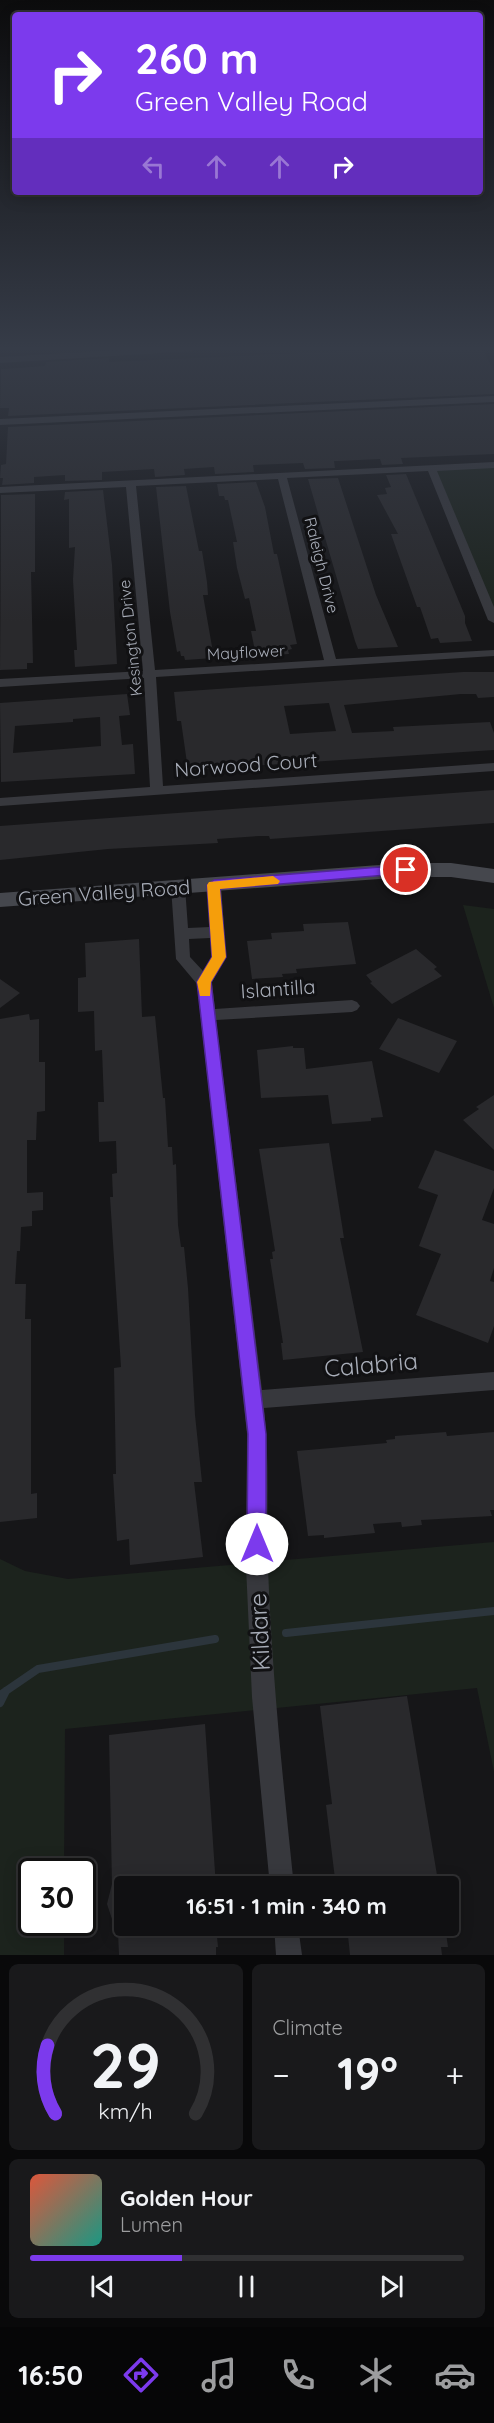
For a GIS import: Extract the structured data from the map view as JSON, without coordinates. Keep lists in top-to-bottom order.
{
  "streets": {
    "street": [
      "Raleigh Drive",
      "Kesington Drive",
      "Mayflower",
      "Norwood Court",
      "Green Valley Road",
      "Islantilla",
      "Calabria",
      "Kildare"
    ]
  },
  "crossings": [
    ["Raleigh Drive", "Mayflower"],
    ["Kesington Drive", "Mayflower"],
    ["Kesington Drive", "Norwood Court"],
    ["Islantilla", "Kildare"],
    ["Calabria", "Kildare"]
  ],
  "page": {
    "turn": ["260 m", "Green Valley Road"],
    "limit": "30",
    "trip": "16:51 · 1 min · 340 m",
    "tile": "Climate",
    "heat": ["−", "19°", "+"],
    "song": ["Golden Hour", "Lumen"],
    "tabs": "16:50",
    "gauge": ["29", "km/h"]
  }
}
